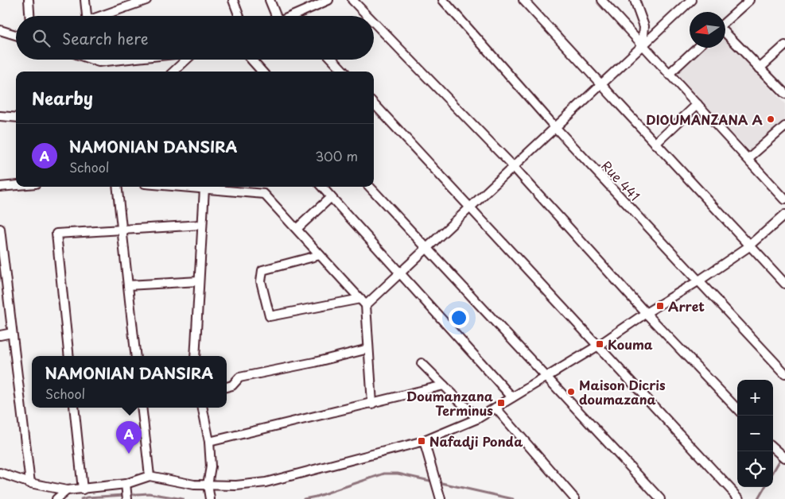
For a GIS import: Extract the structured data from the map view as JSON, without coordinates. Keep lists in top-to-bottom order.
{
  "streets": {
    "street": ["Rue 441"]
  },
  "places": {
    "other": ["DIOUMANZANA A", "Maison Dicris doumazana"],
    "transit": [
      "Arret",
      "Kouma",
      "Doumanzana Terminus",
      "Nafadji Ponda"
    ]
  },
  "north": "left",
  "page": {
    "search": "Search here",
    "heading": "Nearby",
    "list": [
      {
        "mark": "A",
        "name": "NAMONIAN DANSIRA",
        "note": "School",
        "value": "300 m"
      }
    ],
    "popup": ["NAMONIAN DANSIRA", "School"],
    "map_buttons": ["+", "−"],
    "pins": "A"
  }
}
